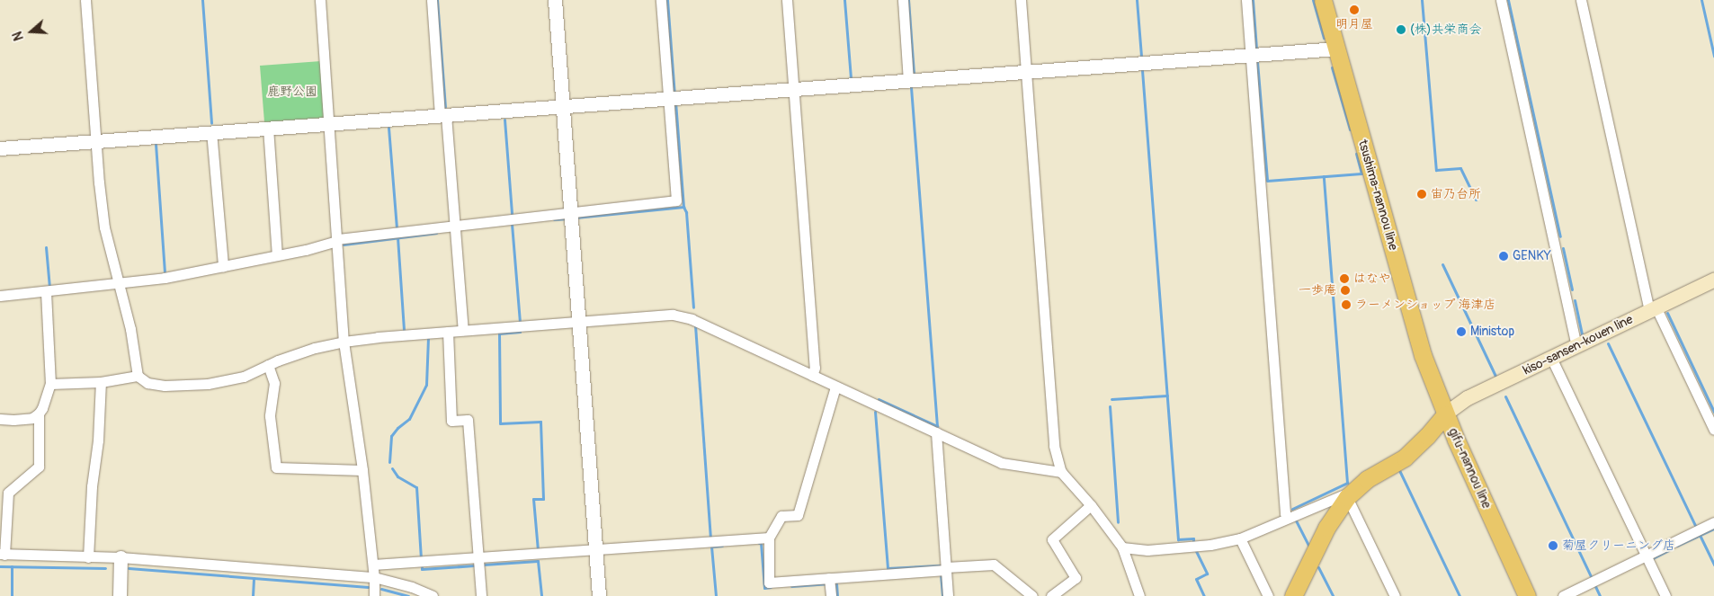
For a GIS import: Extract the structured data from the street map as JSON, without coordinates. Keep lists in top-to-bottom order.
{
  "streets": {
    "main road": ["tsushima-nannou line", "kiso-sansen-kouen line", "gifu-nannou line"]
  },
  "crossings": [
    ["tsushima-nannou line", "kiso-sansen-kouen line"],
    ["tsushima-nannou line", "gifu-nannou line"],
    ["kiso-sansen-kouen line", "gifu-nannou line"]
  ],
  "parks": ["鹿野公園"],
  "places": [
    "明月屋",
    "(株)共栄商会",
    "宙乃台所",
    "GENKY",
    "はなや",
    "一歩庵",
    "ラーメンショップ 海津店",
    "Ministop",
    "菊屋クリーニング店"
  ],
  "north": "left"
}
